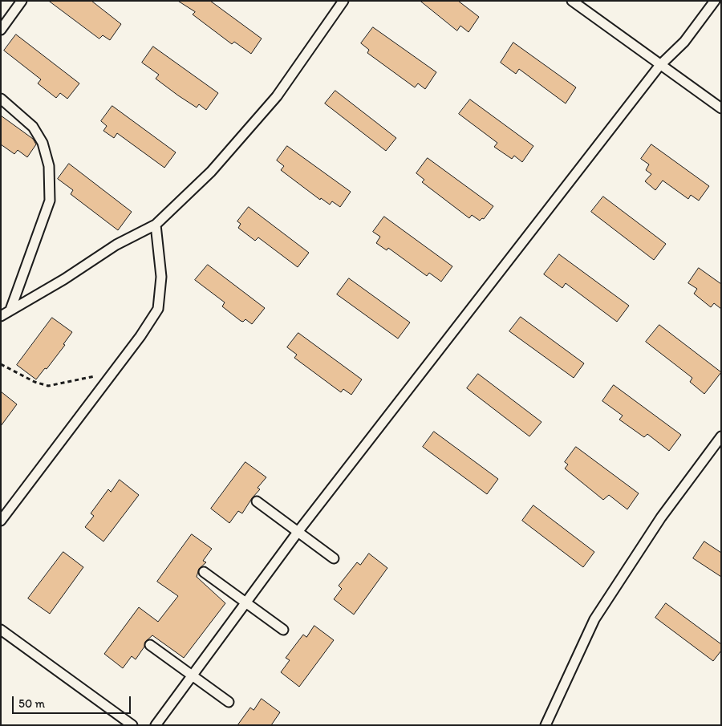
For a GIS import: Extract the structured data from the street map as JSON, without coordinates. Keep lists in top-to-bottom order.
{
  "scale_bar": "50 m"
}
